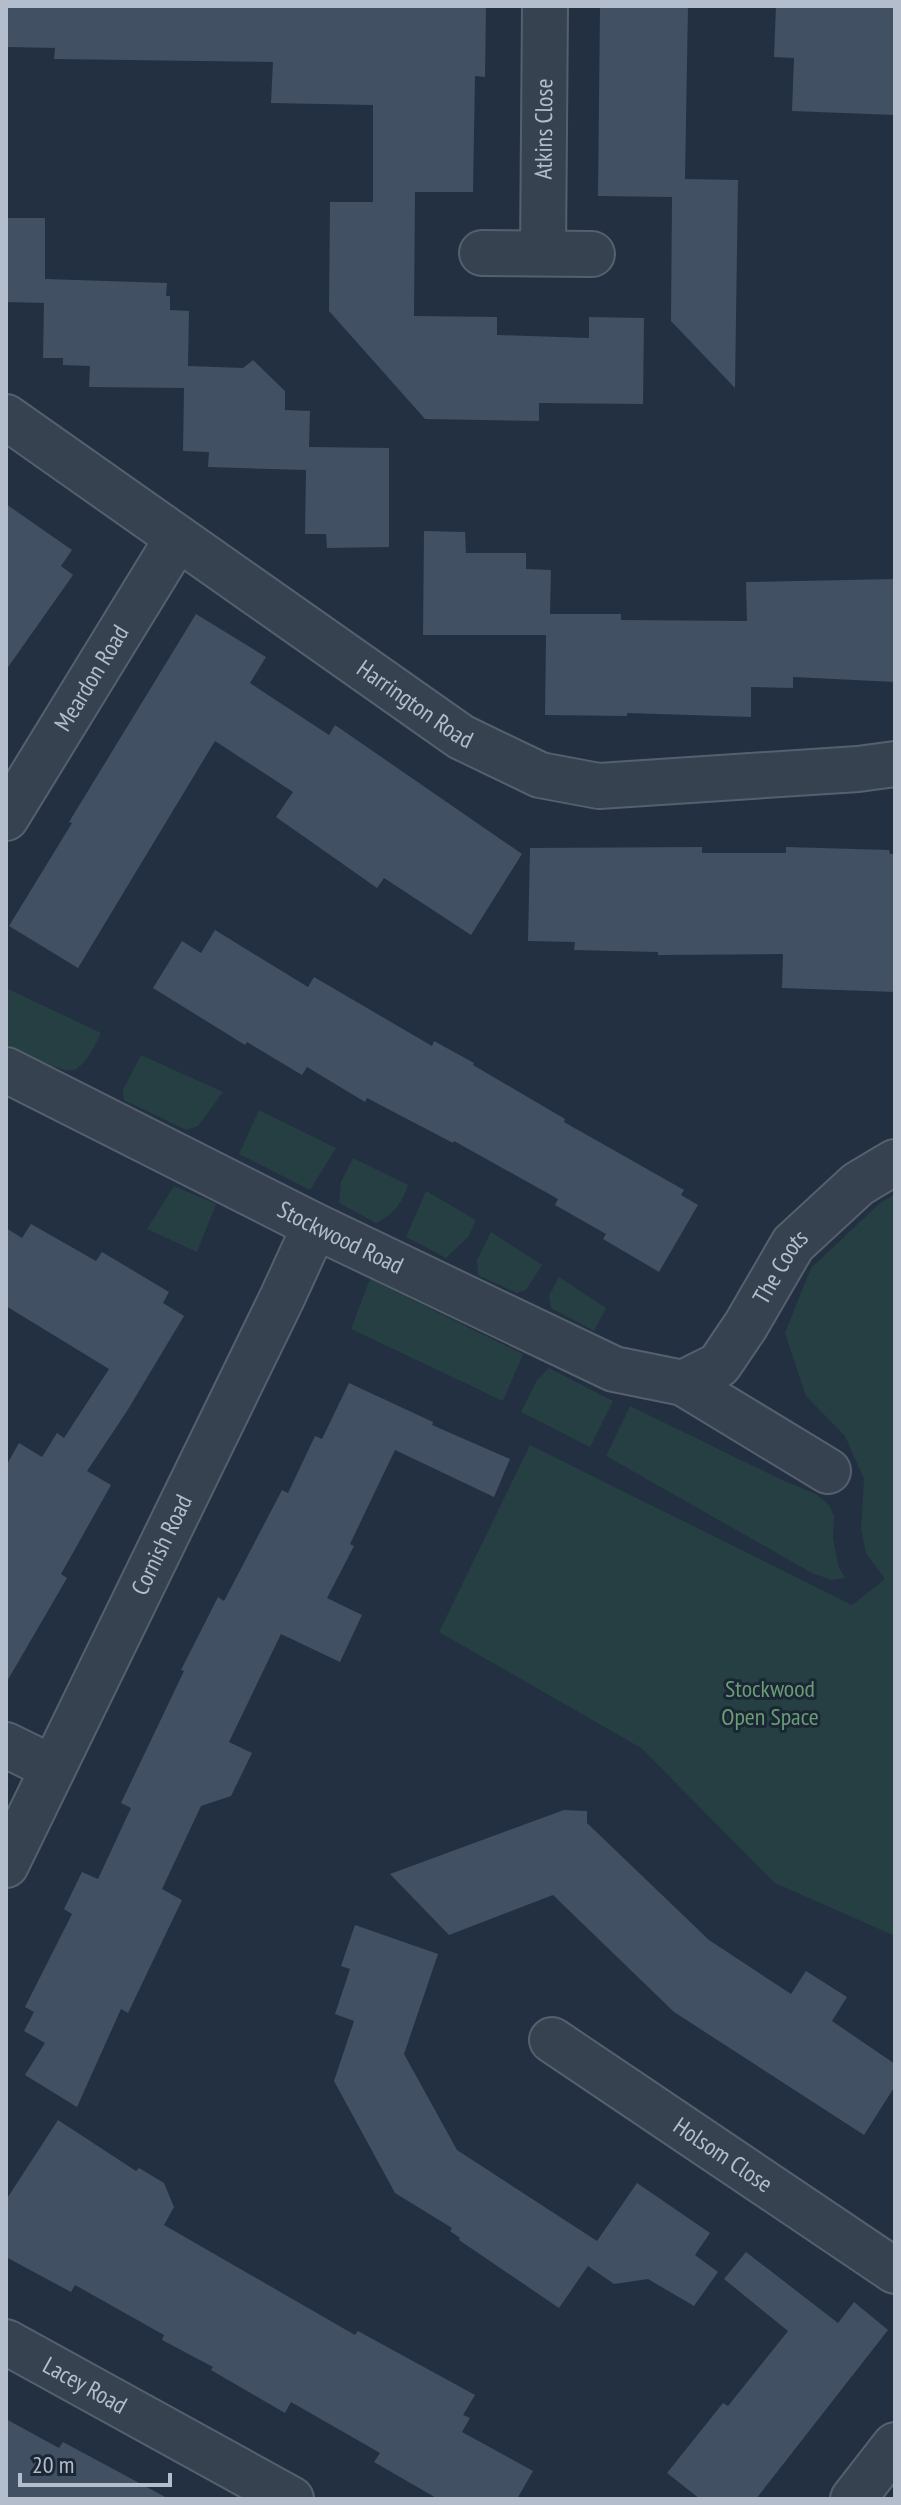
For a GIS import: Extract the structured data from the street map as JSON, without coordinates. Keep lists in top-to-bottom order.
{
  "streets": {
    "street": [
      "Atkins Close",
      "Meardon Road",
      "Harrington Road",
      "Stockwood Road",
      "The Coots",
      "Cornish Road",
      "Holsom Close",
      "Lacey Road"
    ]
  },
  "crossings": [
    ["Meardon Road", "Harrington Road"],
    ["Stockwood Road", "The Coots"],
    ["Stockwood Road", "Cornish Road"]
  ],
  "parks": ["Stockwood Open Space"],
  "scale_bar": "20 m"
}
